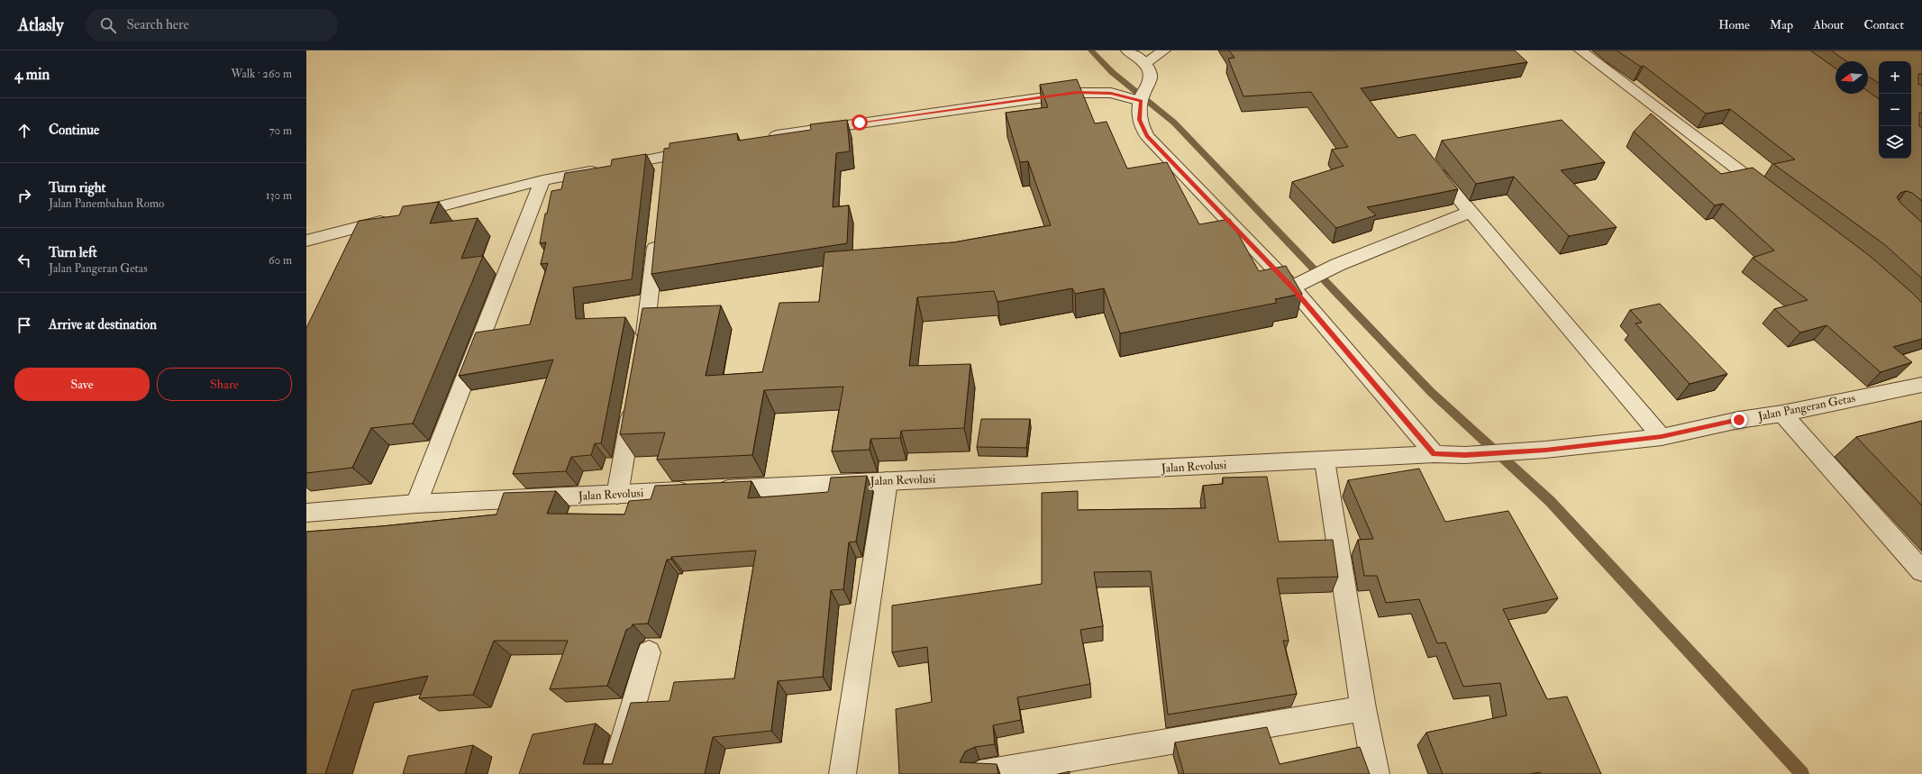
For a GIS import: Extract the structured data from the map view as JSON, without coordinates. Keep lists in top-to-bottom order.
{
  "streets": {
    "street": ["Jalan Pangeran Getas", "Jalan Revolusi"]
  },
  "crossings": [
    ["Jalan Pangeran Getas", "Jalan Revolusi"]
  ],
  "north": "left",
  "page": {
    "header": "Atlasly",
    "search": "Search here",
    "nav": [
      "Home",
      "Map",
      "About",
      "Contact"
    ],
    "heading": ["4 min", "Walk · 260 m"],
    "map_buttons": ["+", "−"],
    "list": [
      ["Continue", "70 m"],
      ["Turn right", "Jalan Panembahan Romo", "130 m"],
      ["Turn left", "Jalan Pangeran Getas", "60 m"],
      "Arrive at destination"
    ],
    "buttons": ["Save", "Share"]
  }
}
